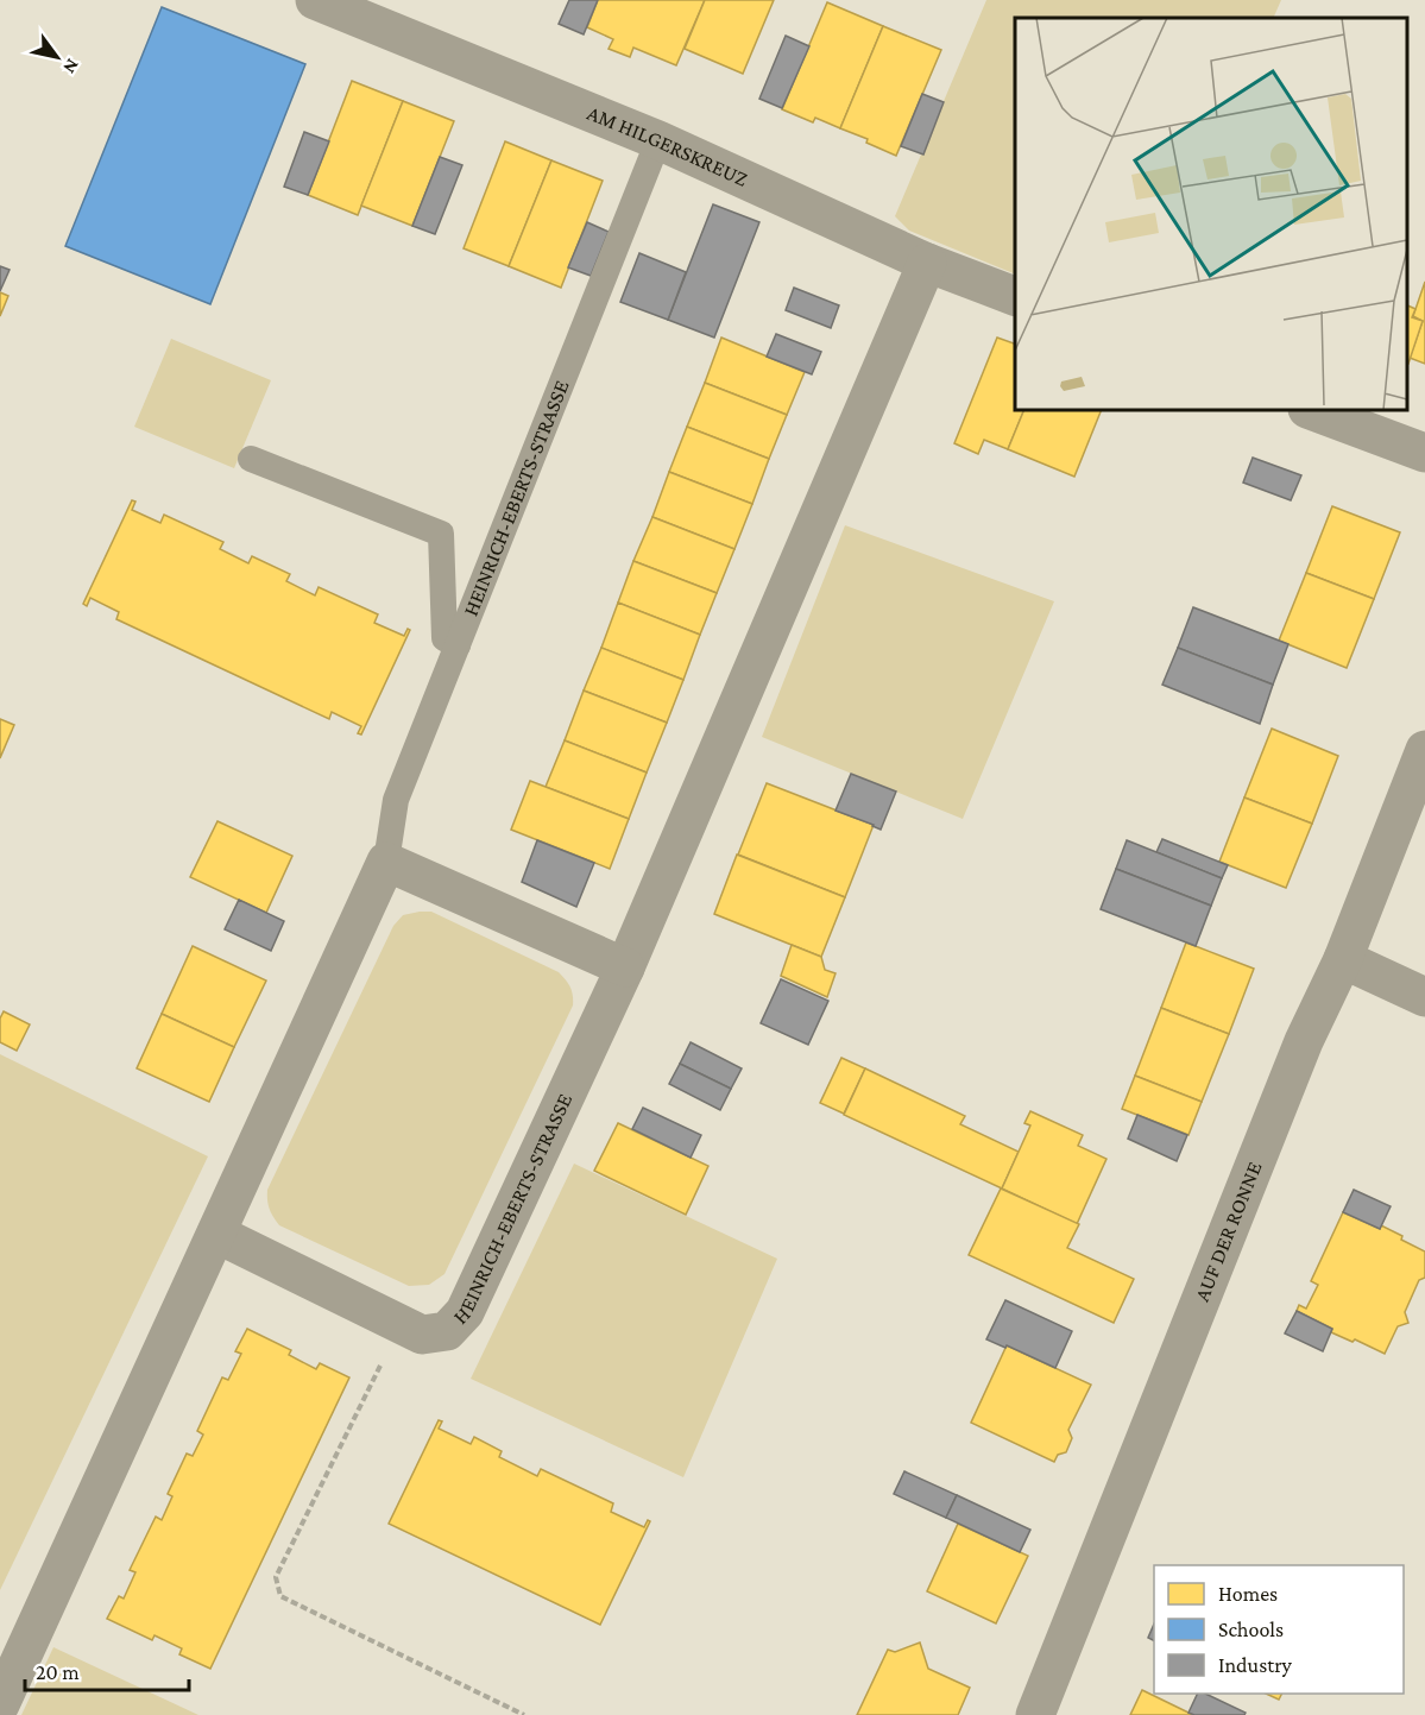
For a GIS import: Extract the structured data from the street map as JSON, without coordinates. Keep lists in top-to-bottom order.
{
  "streets": {
    "street": ["AM HILGERSKREUZ", "HEINRICH-EBERTS-STRASSE", "AUF DER RONNE"]
  },
  "crossings": [
    ["AM HILGERSKREUZ", "HEINRICH-EBERTS-STRASSE"]
  ],
  "legend": ["Homes", "Schools", "Industry"],
  "scale_bar": "20 m",
  "north": "bottom right"
}
